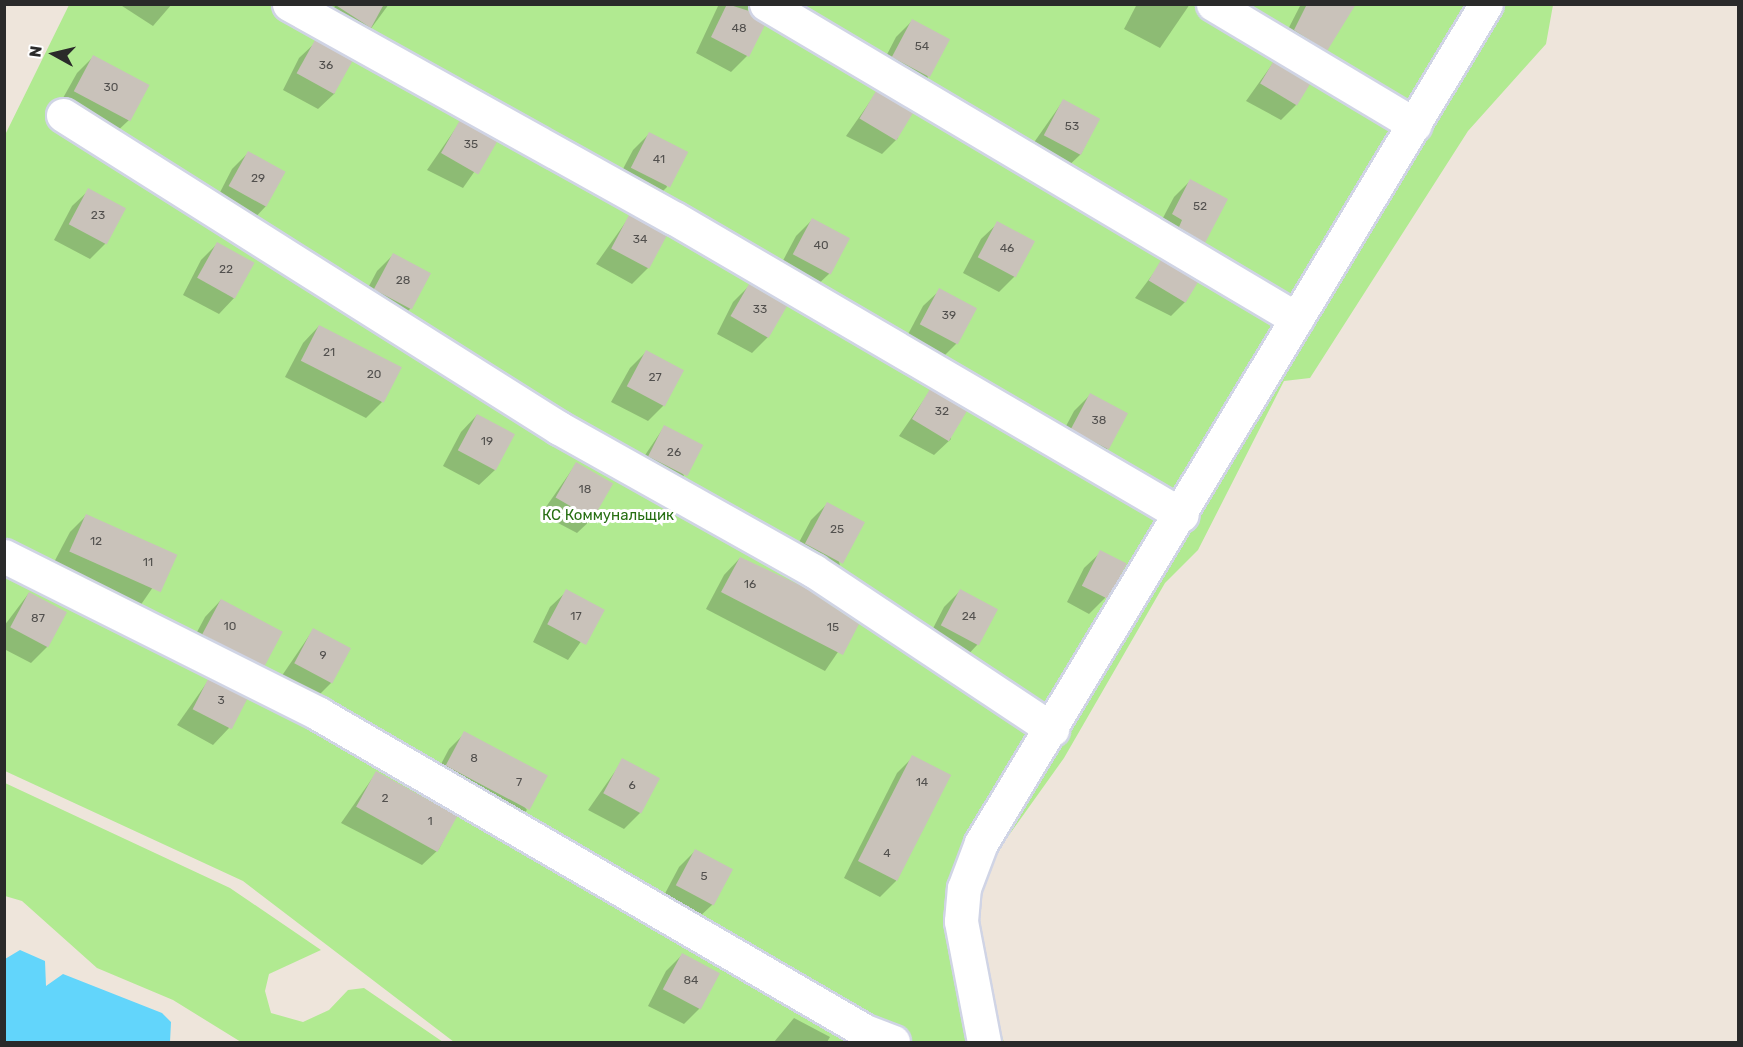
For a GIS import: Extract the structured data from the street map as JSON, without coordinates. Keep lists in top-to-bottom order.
{
  "parks": ["КС Коммунальщик"],
  "house_numbers": [
    "48",
    "54",
    "36",
    "30",
    "53",
    "35",
    "41",
    "29",
    "52",
    "23",
    "34",
    "40",
    "46",
    "22",
    "28",
    "33",
    "39",
    "21",
    "20",
    "27",
    "32",
    "38",
    "19",
    "26",
    "18",
    "25",
    "12",
    "11",
    "16",
    "17",
    "24",
    "87",
    "10",
    "15",
    "9",
    "3",
    "8",
    "7",
    "14",
    "6",
    "2",
    "1",
    "4",
    "5",
    "84"
  ],
  "north": "left"
}
